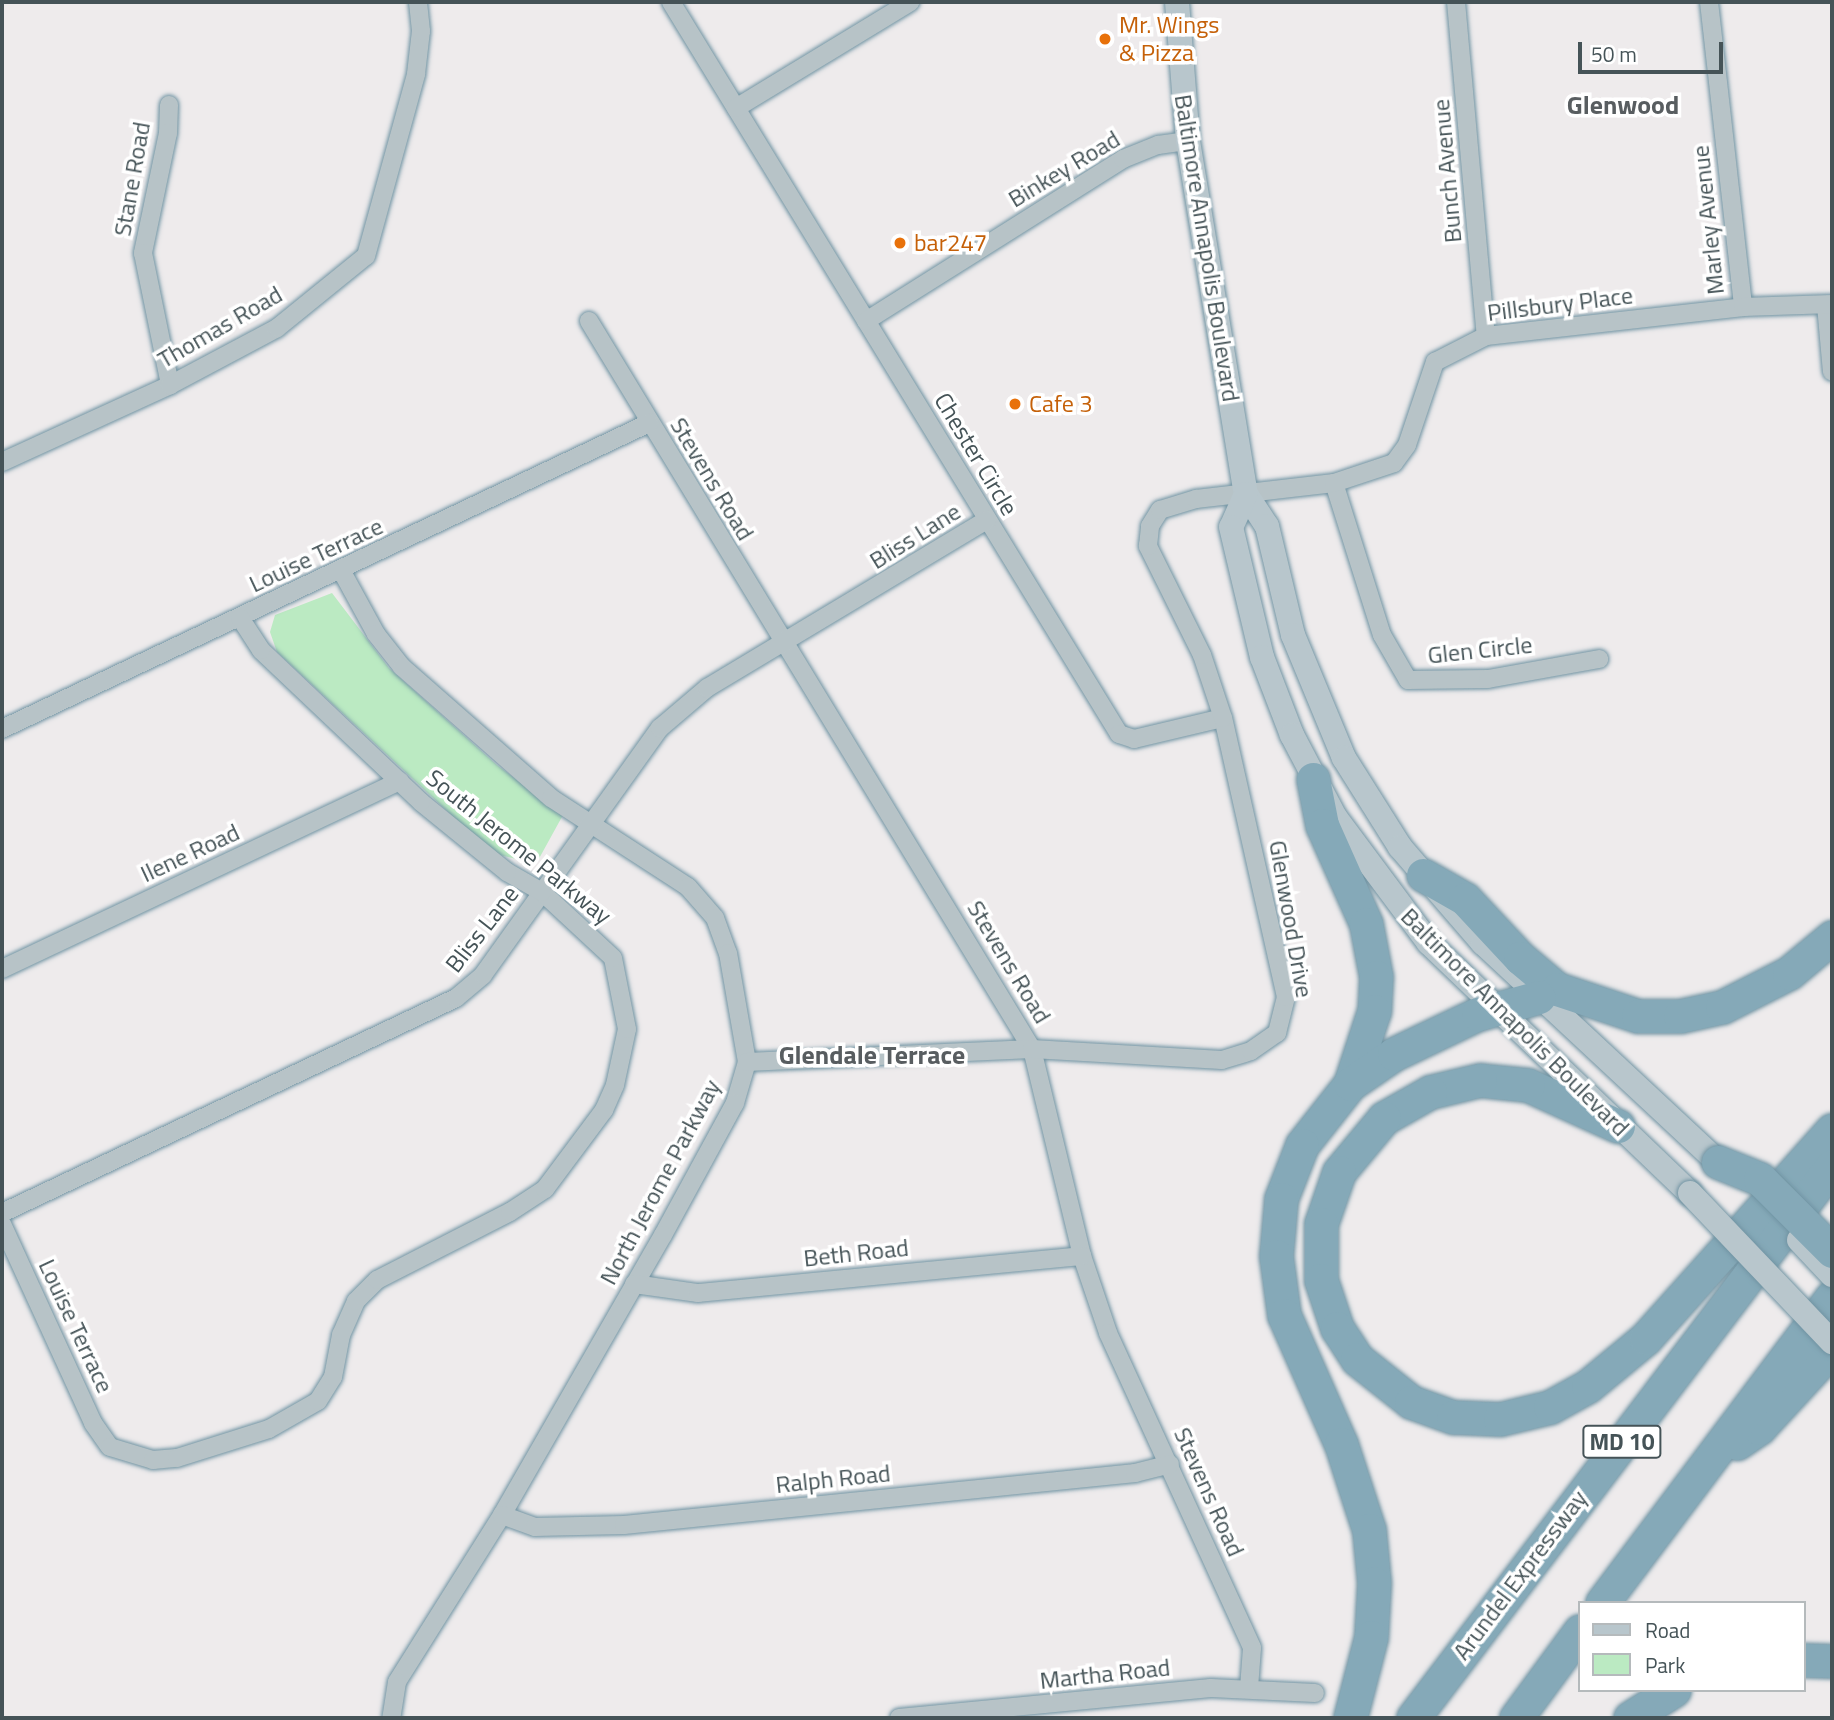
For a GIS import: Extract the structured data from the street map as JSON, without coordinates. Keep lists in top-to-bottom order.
{
  "streets": {
    "highway": ["MD 10", "Arundel Expressway"],
    "main road": ["Baltimore Annapolis Boulevard"],
    "street": [
      "Binkey Road",
      "Bunch Avenue",
      "Stane Road",
      "Marley Avenue",
      "Pillsbury Place",
      "Thomas Road",
      "Chester Circle",
      "Stevens Road",
      "Bliss Lane",
      "Louise Terrace",
      "Glen Circle",
      "South Jerome Parkway",
      "Ilene Road",
      "Glenwood Drive",
      "North Jerome Parkway",
      "Beth Road",
      "Ralph Road",
      "Martha Road"
    ]
  },
  "crossings": [
    ["Binkey Road", "Baltimore Annapolis Boulevard"],
    ["Binkey Road", "Chester Circle"],
    ["Bunch Avenue", "Pillsbury Place"],
    ["Stane Road", "Thomas Road"],
    ["Marley Avenue", "Pillsbury Place"],
    ["Baltimore Annapolis Boulevard", "Pillsbury Place"],
    ["Baltimore Annapolis Boulevard", "Glenwood Drive"],
    ["Pillsbury Place", "Glen Circle"],
    ["Pillsbury Place", "Glenwood Drive"],
    ["Chester Circle", "Bliss Lane"],
    ["Chester Circle", "Glenwood Drive"],
    ["Stevens Road", "Bliss Lane"],
    ["Stevens Road", "Louise Terrace"],
    ["Stevens Road", "Glenwood Drive"],
    ["Stevens Road", "Beth Road"],
    ["Stevens Road", "Ralph Road"],
    ["Stevens Road", "Martha Road"],
    ["Bliss Lane", "South Jerome Parkway"],
    ["Bliss Lane", "North Jerome Parkway"],
    ["Louise Terrace", "South Jerome Parkway"],
    ["Louise Terrace", "North Jerome Parkway"],
    ["South Jerome Parkway", "Ilene Road"],
    ["Glenwood Drive", "North Jerome Parkway"],
    ["North Jerome Parkway", "Beth Road"],
    ["North Jerome Parkway", "Ralph Road"]
  ],
  "districts": ["Glenwood", "Glendale Terrace"],
  "places": ["Mr. Wings & Pizza", "bar247", "Cafe 3"],
  "legend": ["Road", "Park"],
  "scale_bar": "50 m"
}
